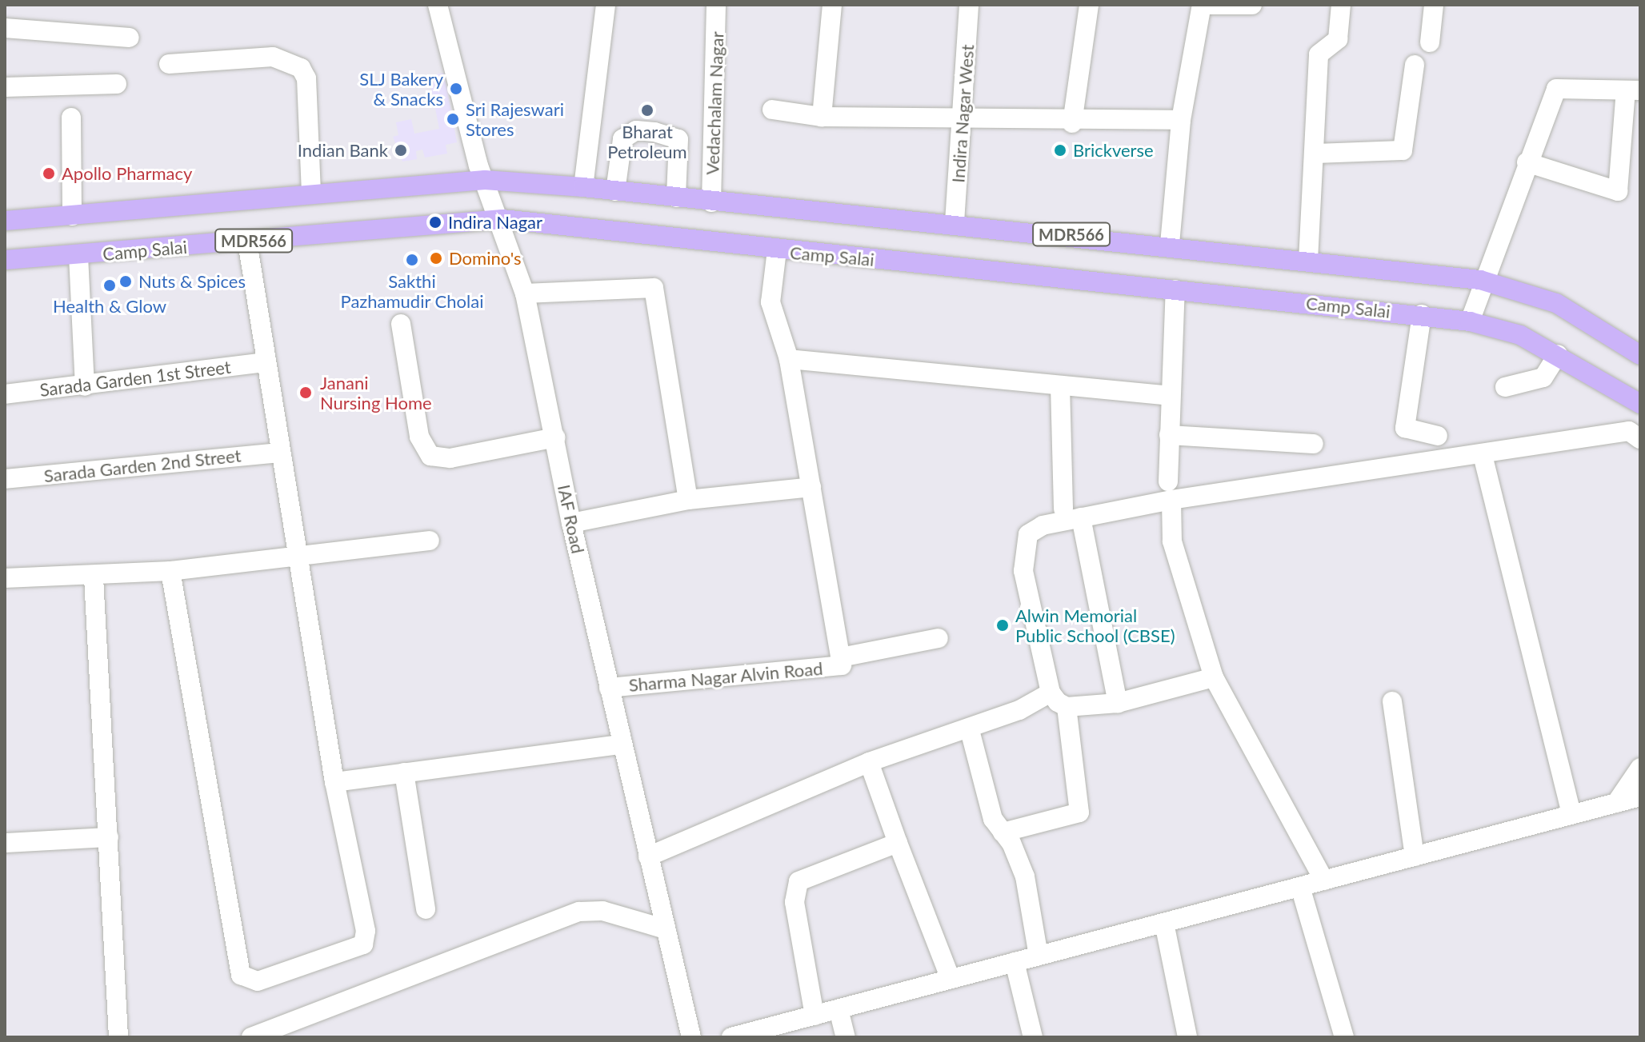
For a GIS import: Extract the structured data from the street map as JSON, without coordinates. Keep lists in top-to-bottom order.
{
  "streets": {
    "main road": ["MDR566", "Camp Salai"],
    "street": [
      "Vedachalam Nagar",
      "Indira Nagar West",
      "Sarada Garden 1st Street",
      "Sarada Garden 2nd Street",
      "IAF Road",
      "Sharma Nagar Alvin Road"
    ]
  },
  "crossings": [
    ["Vedachalam Nagar", "MDR566"],
    ["Indira Nagar West", "MDR566"],
    ["MDR566", "IAF Road"],
    ["Camp Salai", "IAF Road"],
    ["IAF Road", "Sharma Nagar Alvin Road"]
  ],
  "places": [
    "SLJ Bakery & Snacks",
    "Bharat Petroleum",
    "Sri Rajeswari Stores",
    "Indian Bank",
    "Brickverse",
    "Apollo Pharmacy",
    "Indira Nagar",
    "Domino's",
    "Sakthi Pazhamudir Cholai",
    "Nuts & Spices",
    "Health & Glow",
    "Janani Nursing Home",
    "Alwin Memorial Public School (CBSE)"
  ]
}
